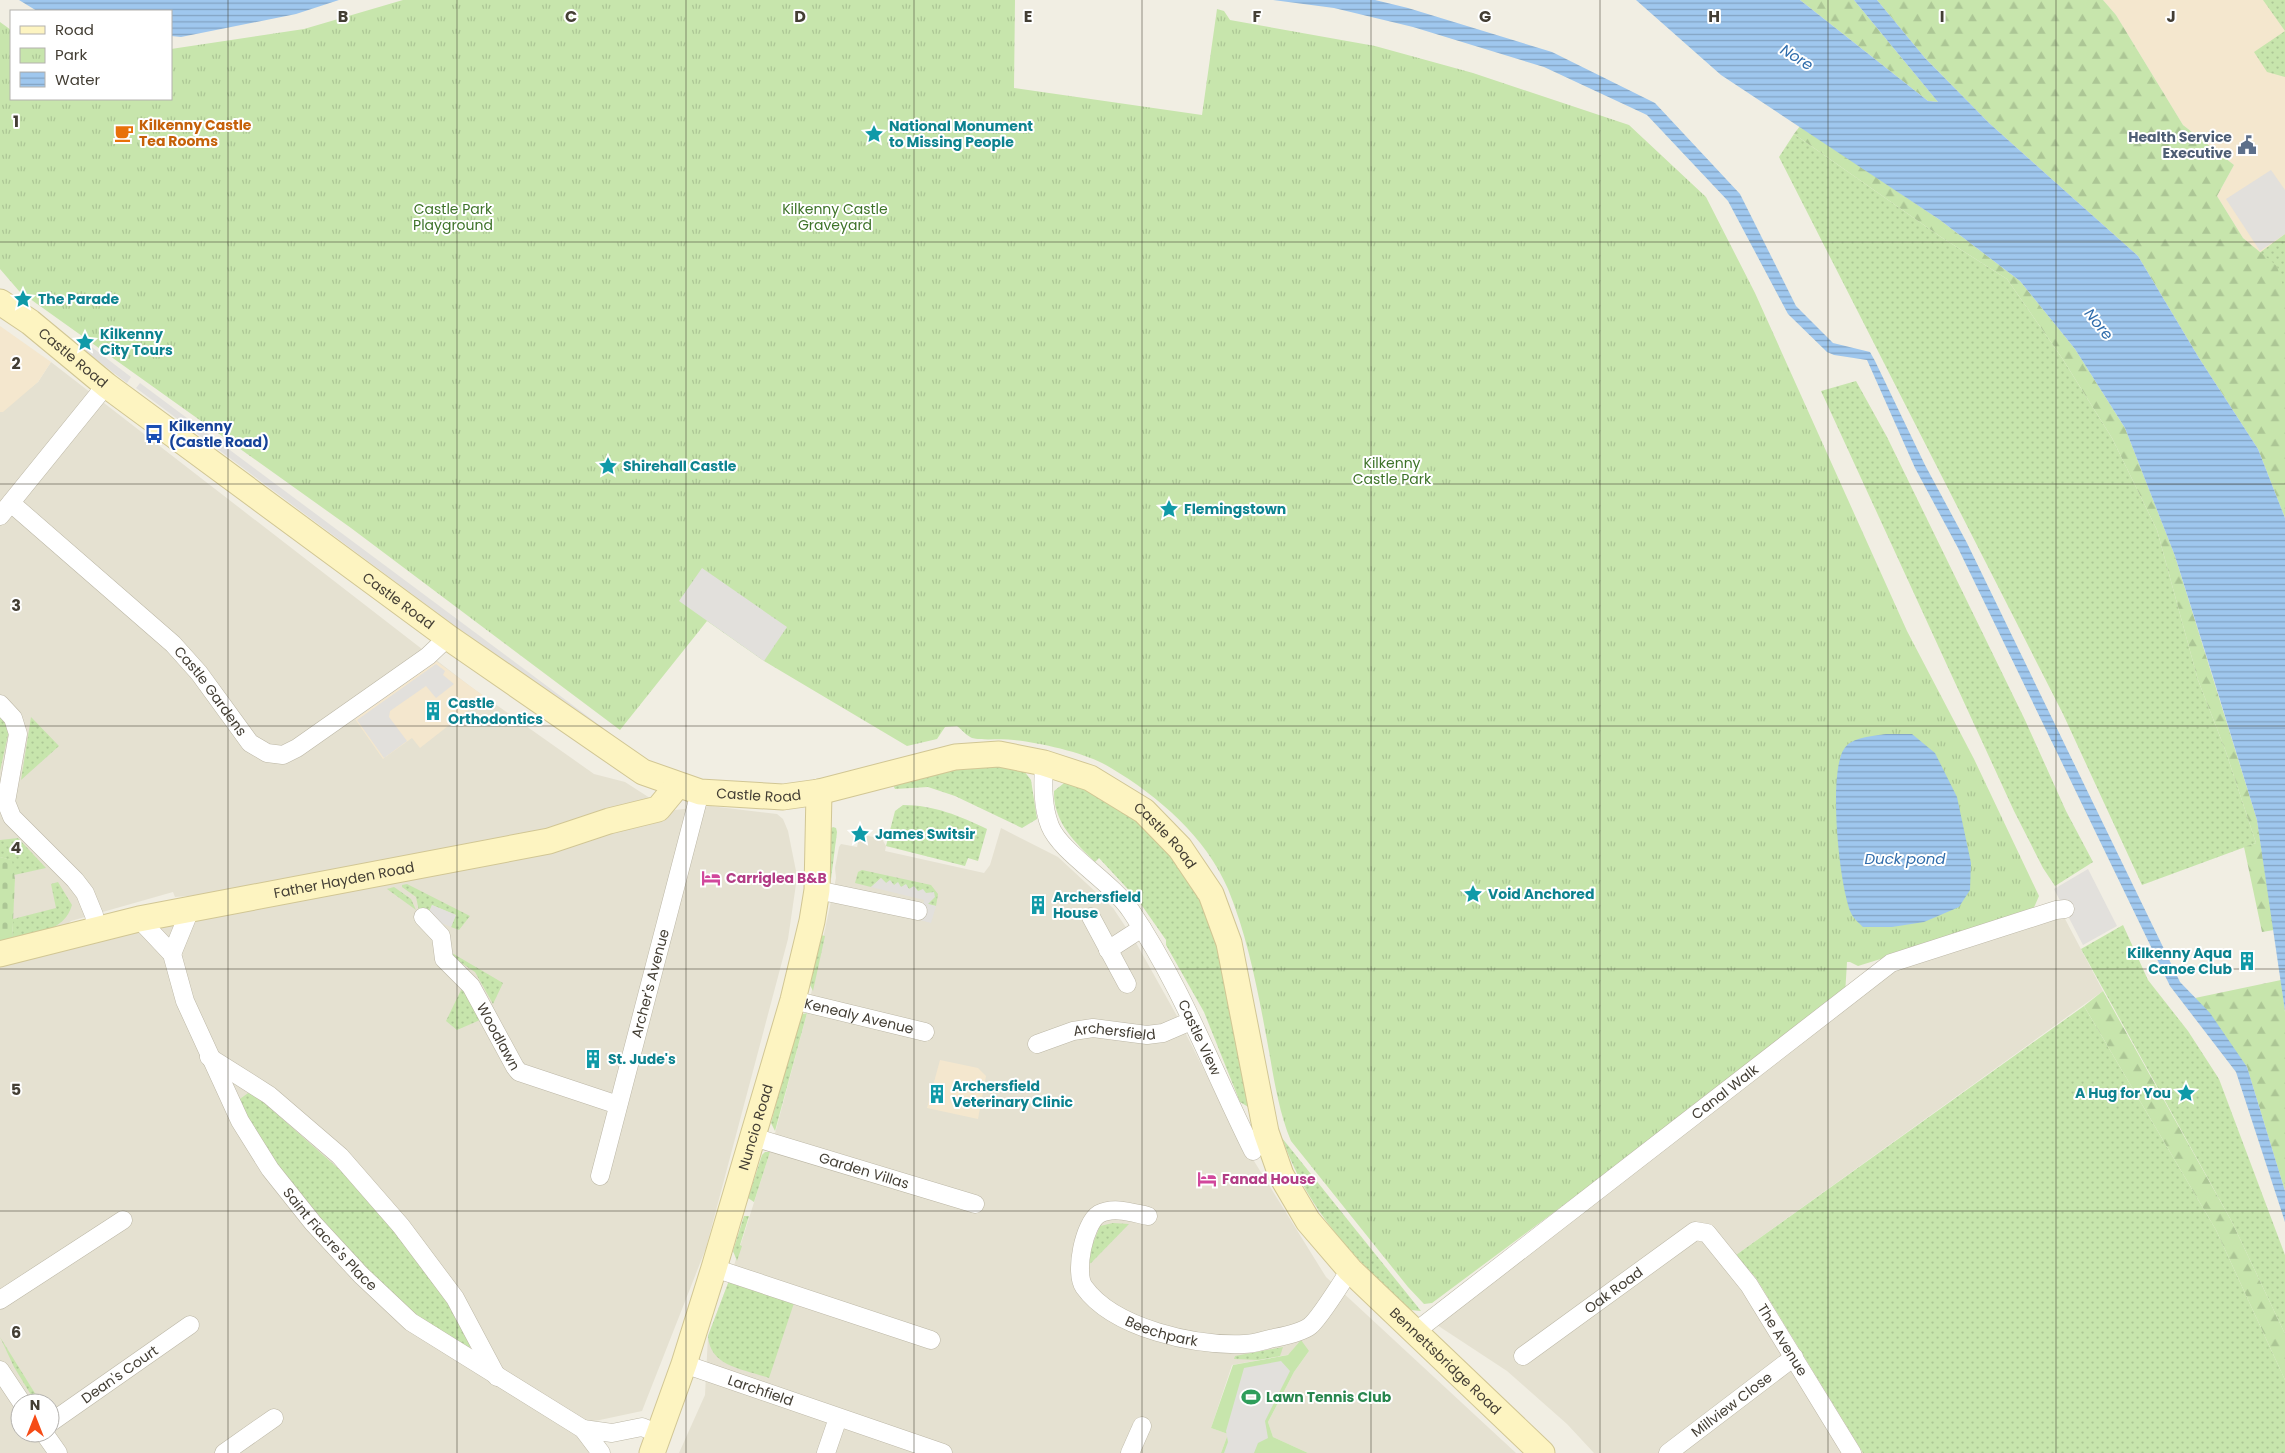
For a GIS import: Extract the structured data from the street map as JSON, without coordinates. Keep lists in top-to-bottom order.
{
  "streets": {
    "main road": [
      "Castle Road",
      "Father Hayden Road",
      "Nuncio Road",
      "Bennettsbridge Road"
    ],
    "street": [
      "Castle Gardens",
      "Archer's Avenue",
      "Kenealy Avenue",
      "Archersfield",
      "Woodlawn",
      "Castle View",
      "Canal Walk",
      "Garden Villas",
      "Saint Fiacre's Place",
      "Oak Road",
      "Beechpark",
      "The Avenue",
      "Dean's Court",
      "Larchfield",
      "Millview Close"
    ]
  },
  "crossings": [
    ["Castle Road", "Castle Gardens"],
    ["Castle Road", "Father Hayden Road"],
    ["Castle Road", "Archer's Avenue"],
    ["Castle Road", "Castle View"],
    ["Castle Road", "Nuncio Road"],
    ["Castle Road", "Beechpark"],
    ["Castle Road", "Bennettsbridge Road"],
    ["Father Hayden Road", "Archer's Avenue"],
    ["Father Hayden Road", "Saint Fiacre's Place"],
    ["Archer's Avenue", "Woodlawn"],
    ["Kenealy Avenue", "Nuncio Road"],
    ["Archersfield", "Castle View"],
    ["Canal Walk", "Bennettsbridge Road"],
    ["Nuncio Road", "Garden Villas"],
    ["Nuncio Road", "Saint Fiacre's Place"],
    ["Nuncio Road", "Larchfield"],
    ["Oak Road", "The Avenue"],
    ["Beechpark", "Bennettsbridge Road"],
    ["The Avenue", "Millview Close"]
  ],
  "water": ["Nore", "Duck pond"],
  "parks": ["Castle Park Playground", "Kilkenny Castle Graveyard", "Kilkenny Castle Park"],
  "places": {
    "cafe": ["Kilkenny Castle Tea Rooms"],
    "place": [
      "National Monument to Missing People",
      "The Parade",
      "Kilkenny City Tours",
      "Shirehall Castle",
      "Flemingstown",
      "James Switsir",
      "Void Anchored",
      "A Hug for You"
    ],
    "public building": ["Health Service Executive"],
    "bus stop": ["Kilkenny (Castle Road)"],
    "building": [
      "Castle Orthodontics",
      "Archersfield House",
      "Kilkenny Aqua Canoe Club",
      "St. Jude's",
      "Archersfield Veterinary Clinic"
    ],
    "hotel": ["Carriglea B&B", "Fanad House"],
    "sports": ["Lawn Tennis Club"]
  },
  "legend": ["Road", "Park", "Water"],
  "north": "top",
  "grid": {
    "columns": [
      "B",
      "C",
      "D",
      "E",
      "F",
      "G",
      "H",
      "I",
      "J"
    ],
    "rows": [
      "1",
      "2",
      "3",
      "4",
      "5",
      "6"
    ]
  }
}
